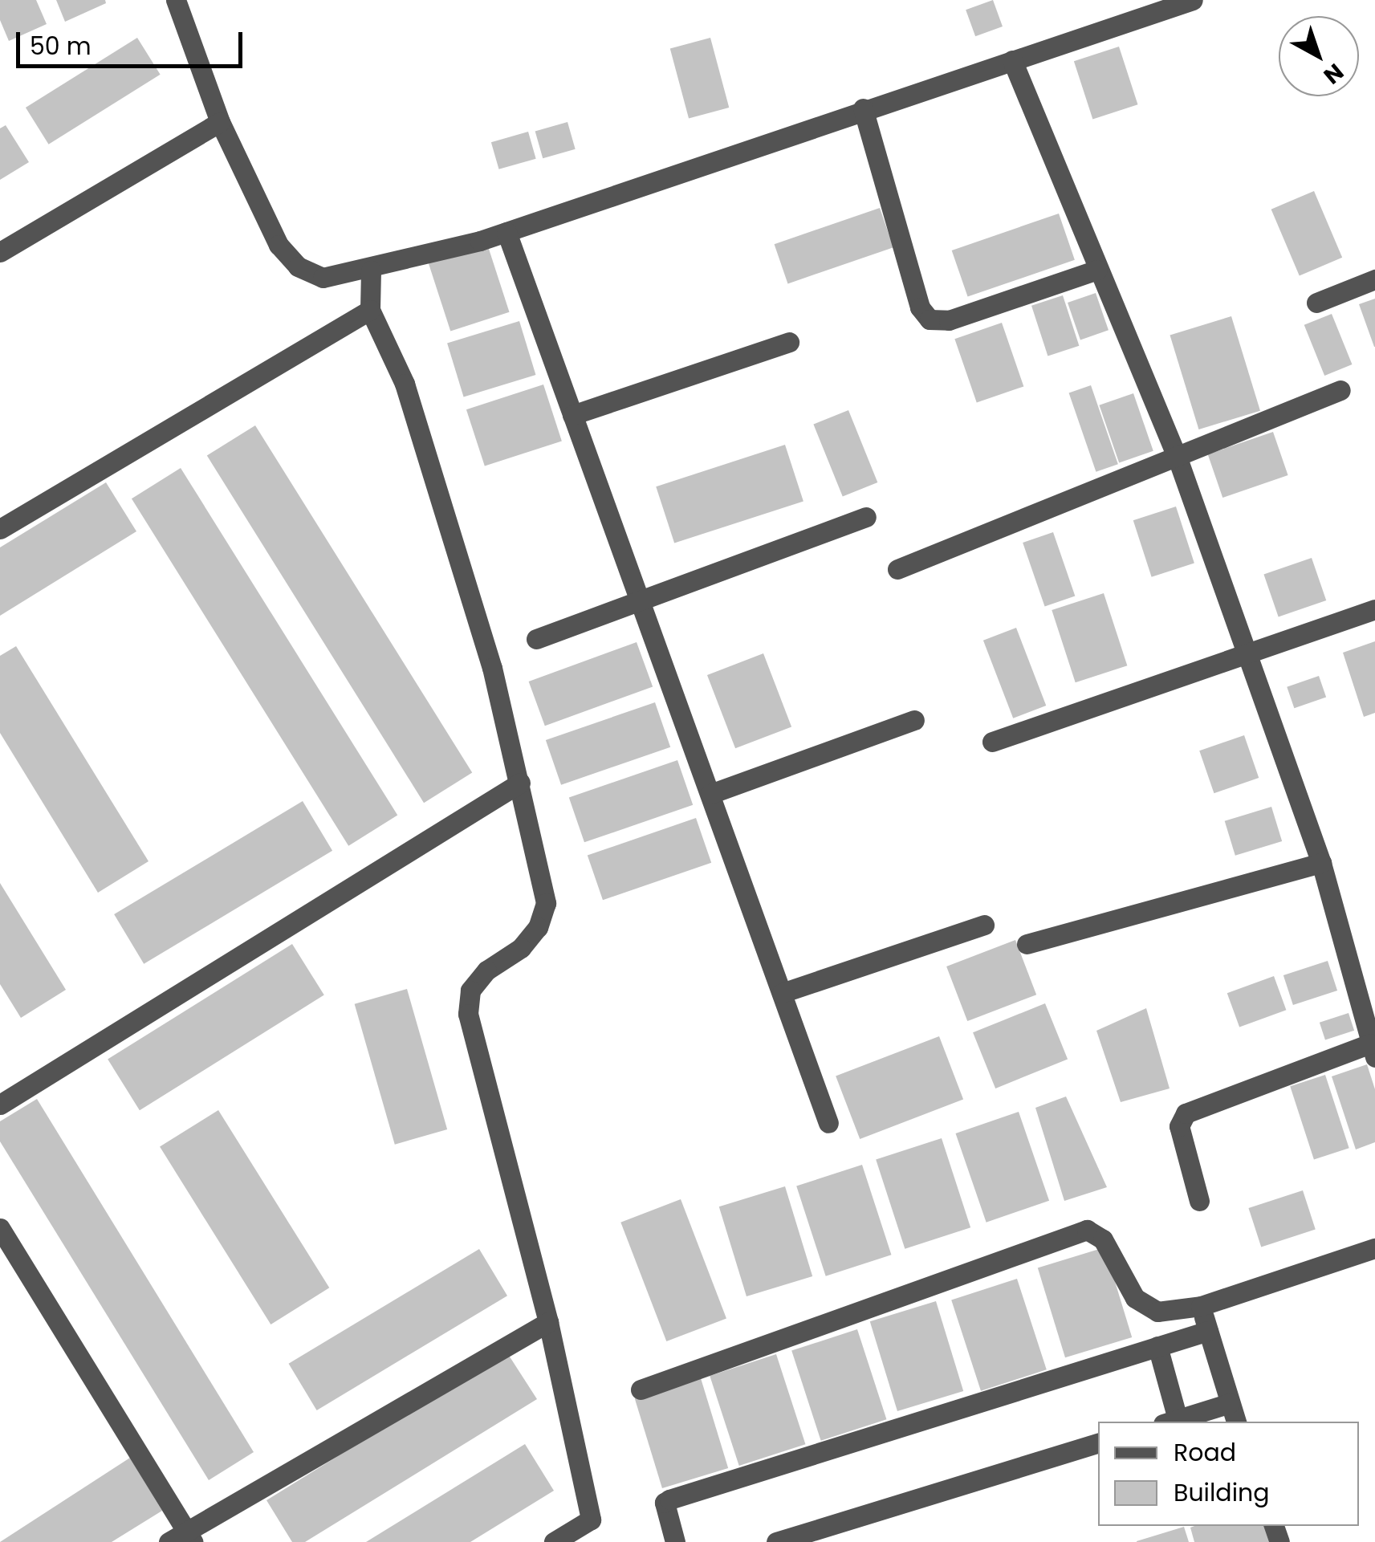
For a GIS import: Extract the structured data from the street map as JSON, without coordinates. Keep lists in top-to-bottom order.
{
  "legend": ["Road", "Building"],
  "scale_bar": "50 m",
  "north": "bottom right"
}
